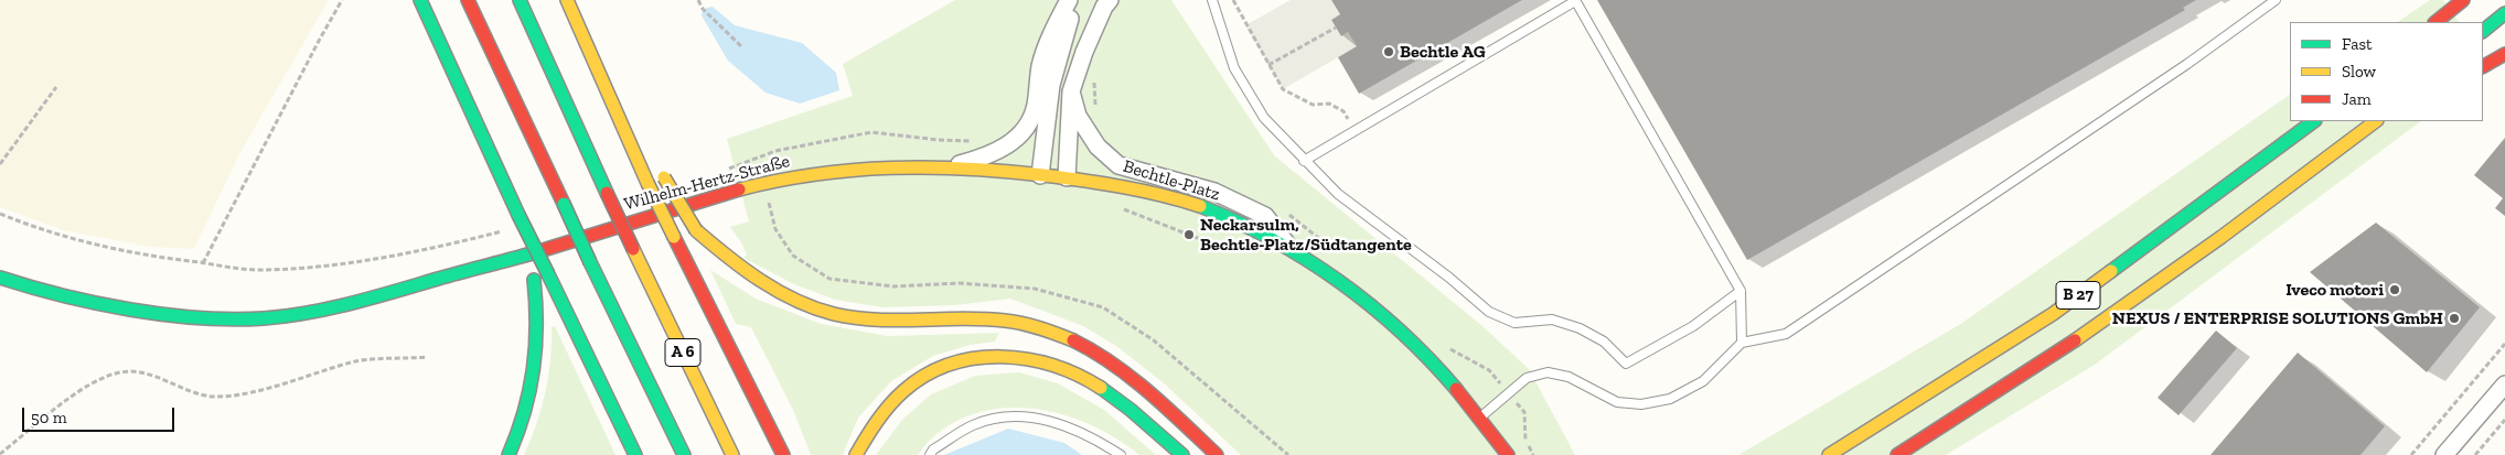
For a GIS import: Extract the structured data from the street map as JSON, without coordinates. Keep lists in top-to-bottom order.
{
  "streets": {
    "main road": ["Wilhelm-Hertz-Straße", "B 27", "A 6"],
    "street": ["Bechtle-Platz"]
  },
  "crossings": [
    ["Bechtle-Platz", "Wilhelm-Hertz-Straße"]
  ],
  "places": [
    "Bechtle AG",
    "Neckarsulm, Bechtle-Platz/Südtangente",
    "Iveco motori",
    "NEXUS / ENTERPRISE SOLUTIONS GmbH"
  ],
  "legend": ["Fast", "Slow", "Jam"],
  "scale_bar": "50 m"
}
